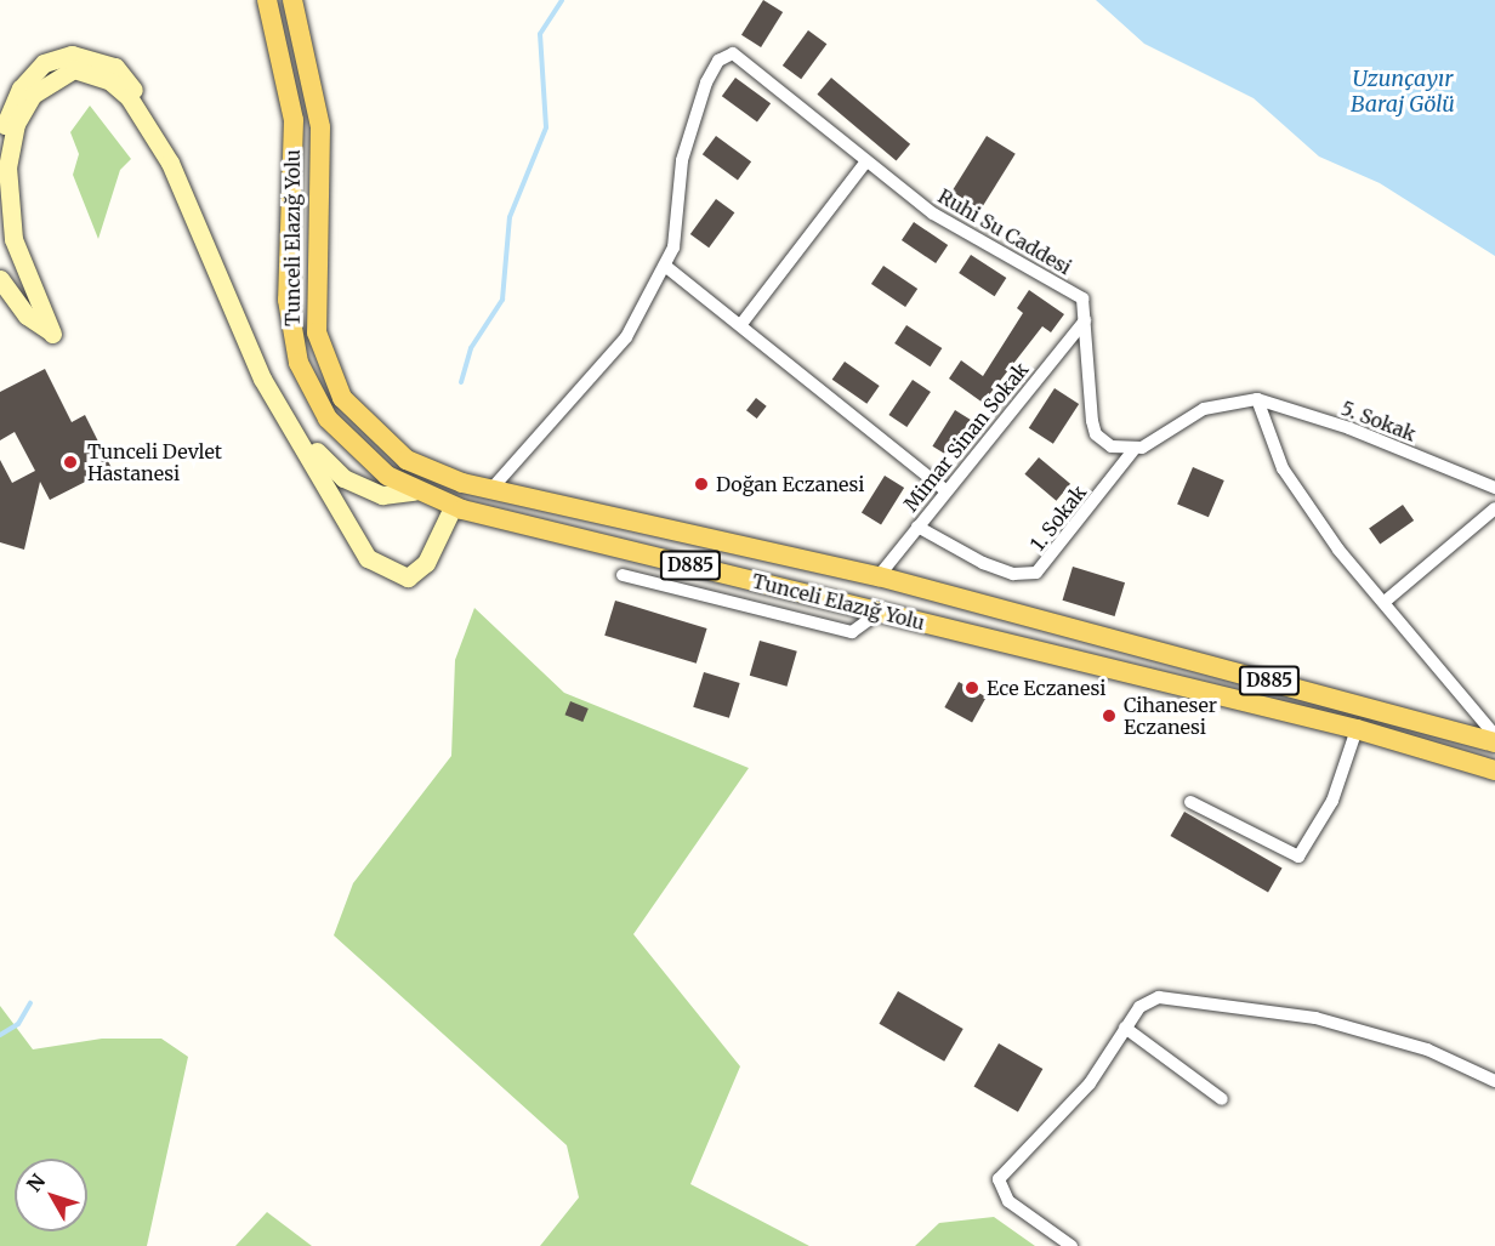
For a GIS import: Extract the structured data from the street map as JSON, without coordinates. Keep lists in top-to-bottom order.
{
  "streets": {
    "main road": ["Tunceli Elazığ Yolu", "D885"],
    "street": [
      "Ruhi Su Caddesi",
      "5. Sokak",
      "Mimar Sinan Sokak",
      "1. Sokak"
    ]
  },
  "crossings": [
    ["Ruhi Su Caddesi", "Mimar Sinan Sokak"],
    ["Ruhi Su Caddesi", "1. Sokak"],
    ["Tunceli Elazığ Yolu", "Mimar Sinan Sokak"],
    ["Mimar Sinan Sokak", "1. Sokak"]
  ],
  "water": ["Uzunçayır Baraj Gölü"],
  "places": [
    "Tunceli Devlet Hastanesi",
    "Doğan Eczanesi",
    "Ece Eczanesi",
    "Cihaneser Eczanesi"
  ],
  "north": "top left"
}
